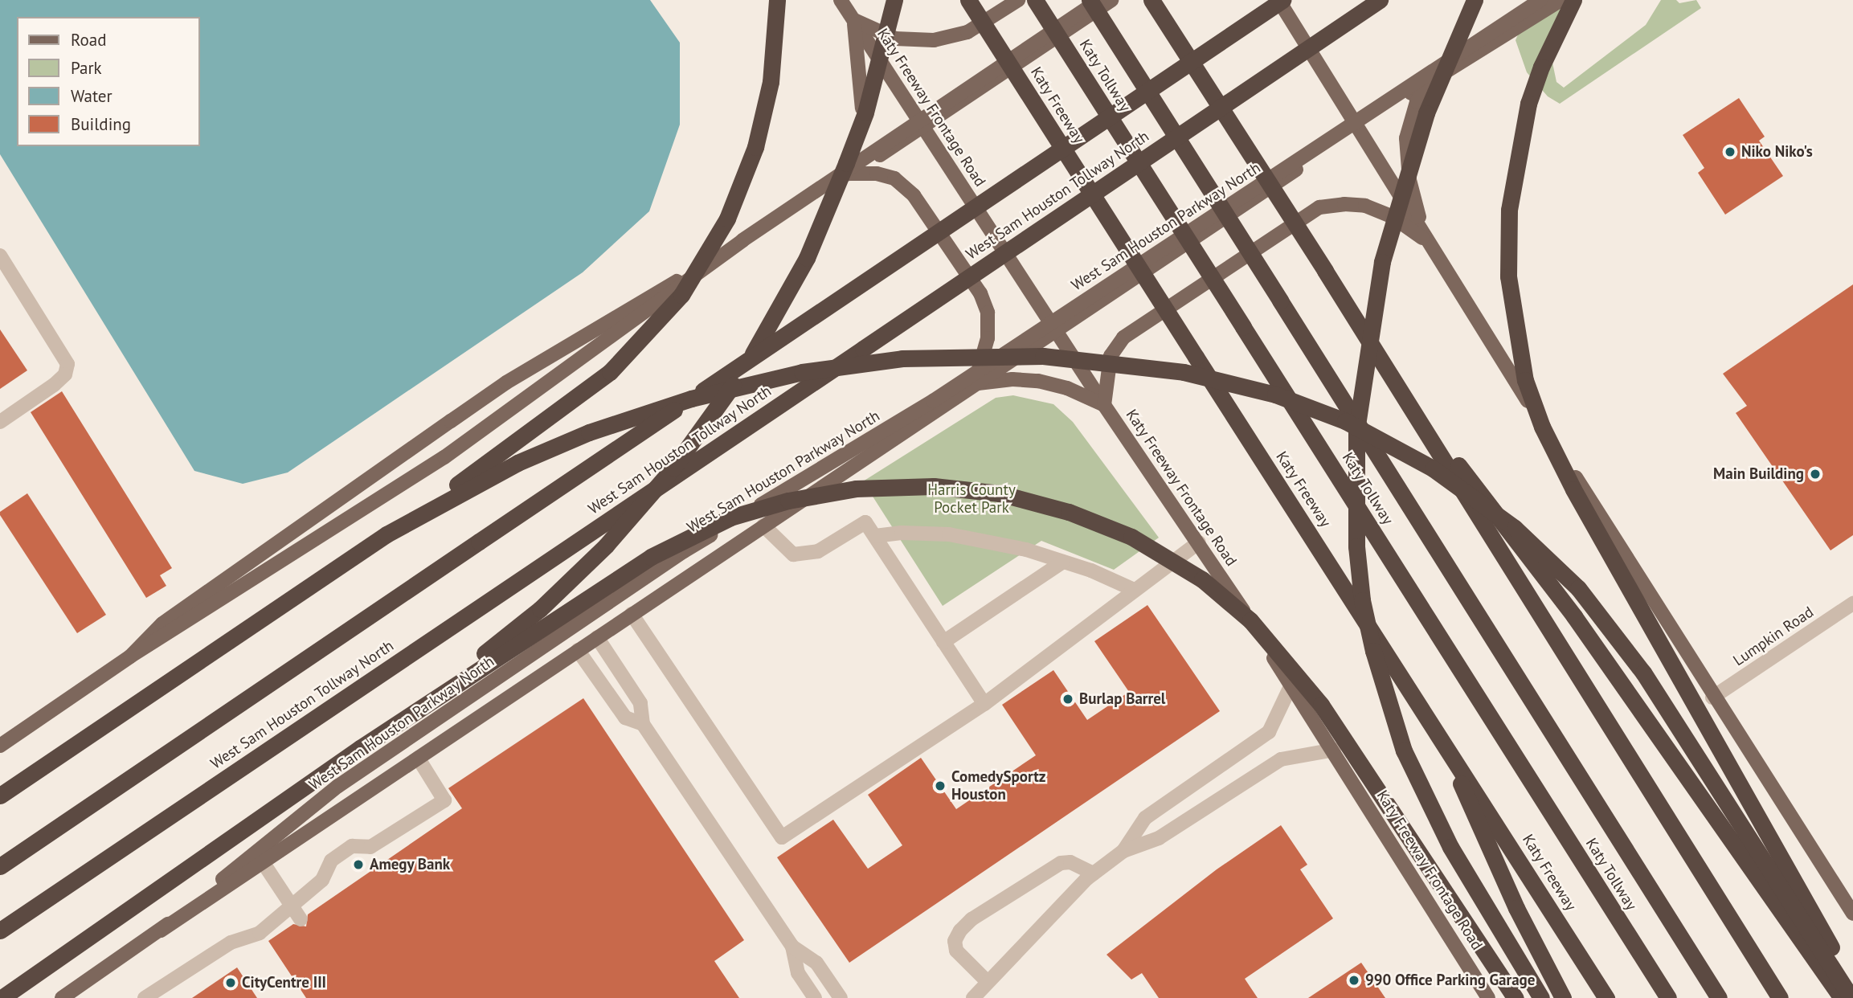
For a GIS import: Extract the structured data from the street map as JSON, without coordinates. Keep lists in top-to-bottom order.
{
  "streets": {
    "highway": ["Katy Tollway", "Katy Freeway", "West Sam Houston Tollway North"],
    "main road": ["Katy Freeway Frontage Road", "West Sam Houston Parkway North"],
    "street": ["Lumpkin Road"]
  },
  "parks": ["Harris County Pocket Park"],
  "places": [
    "Niko Niko's",
    "Main Building",
    "Burlap Barrel",
    "ComedySportz Houston",
    "Amegy Bank",
    "990 Office Parking Garage",
    "CityCentre III"
  ],
  "legend": [
    "Road",
    "Park",
    "Water",
    "Building"
  ]
}
